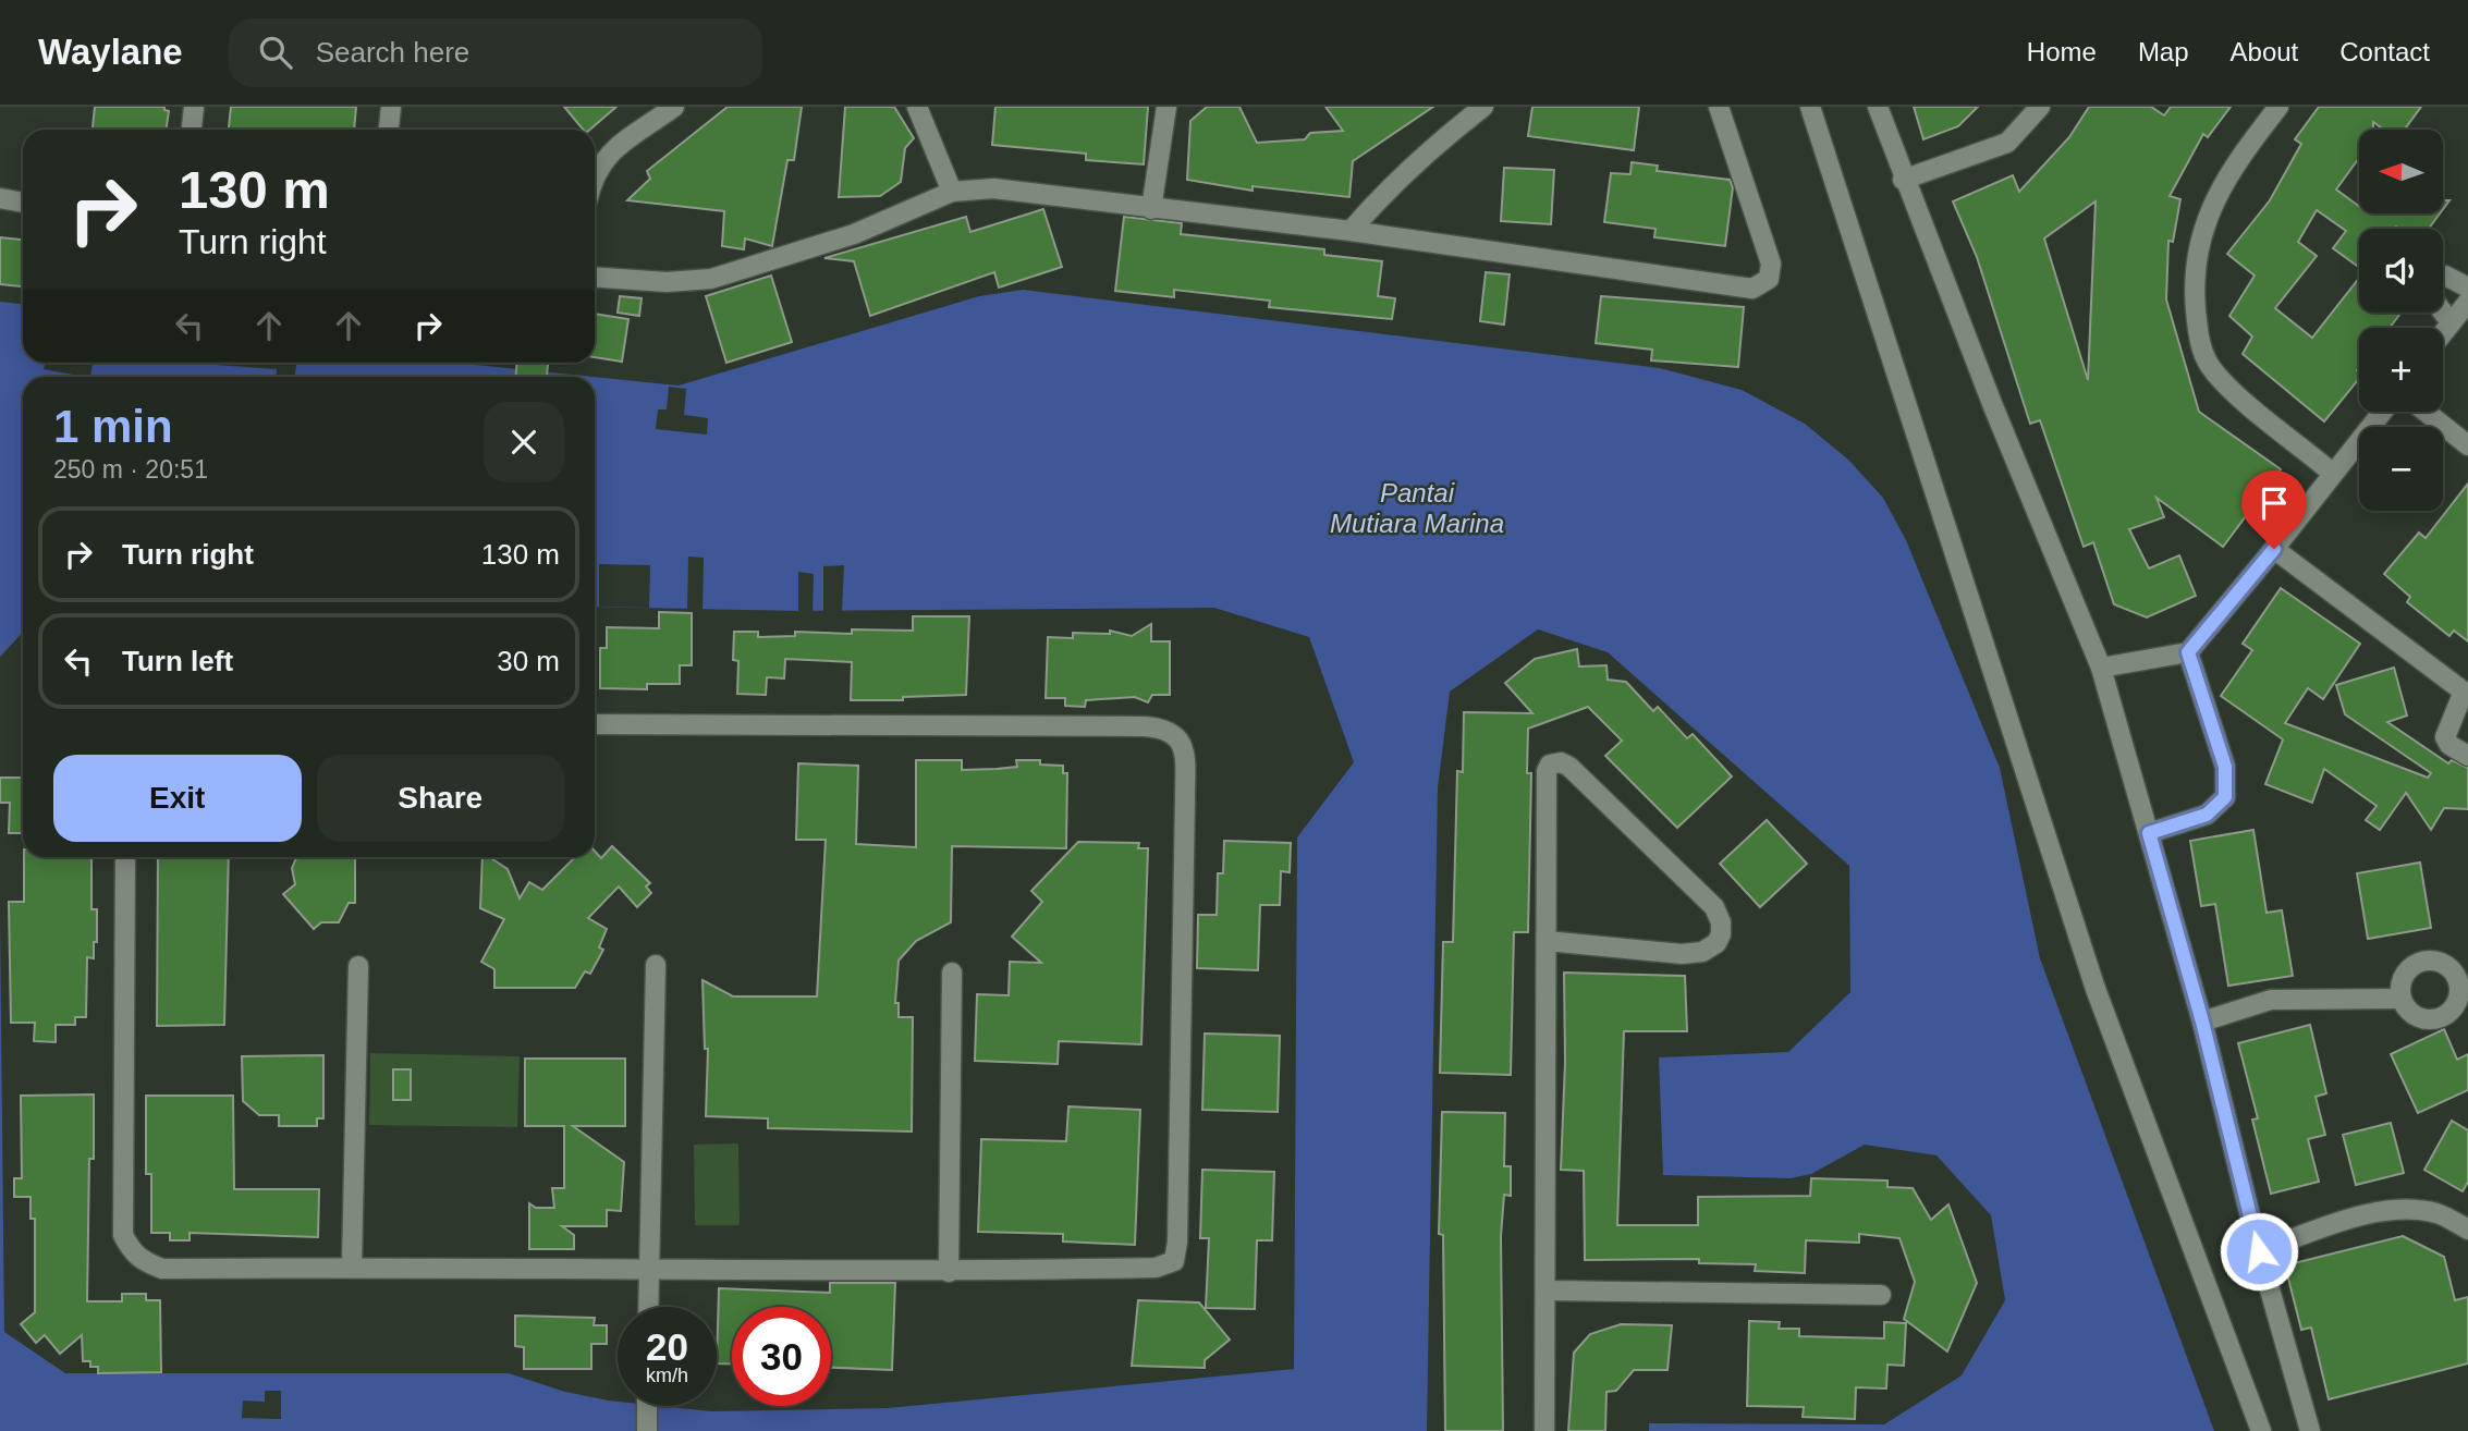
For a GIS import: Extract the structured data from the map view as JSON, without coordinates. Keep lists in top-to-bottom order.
{
  "water": ["Pantai Mutiara Marina"],
  "north": "left",
  "page": {
    "header": "Waylane",
    "search": "Search here",
    "nav": [
      "Home",
      "Map",
      "About",
      "Contact"
    ],
    "map_buttons": ["+", "−"],
    "turn": ["130 m", "Turn right"],
    "heading": ["1 min", "250 m · 20:51"],
    "list": [
      {
        "name": "Turn right",
        "value": "130 m"
      },
      {
        "name": "Turn left",
        "value": "30 m"
      }
    ],
    "buttons": ["Exit", "Share"],
    "speed": "20 km/h",
    "limit": "30"
  }
}
